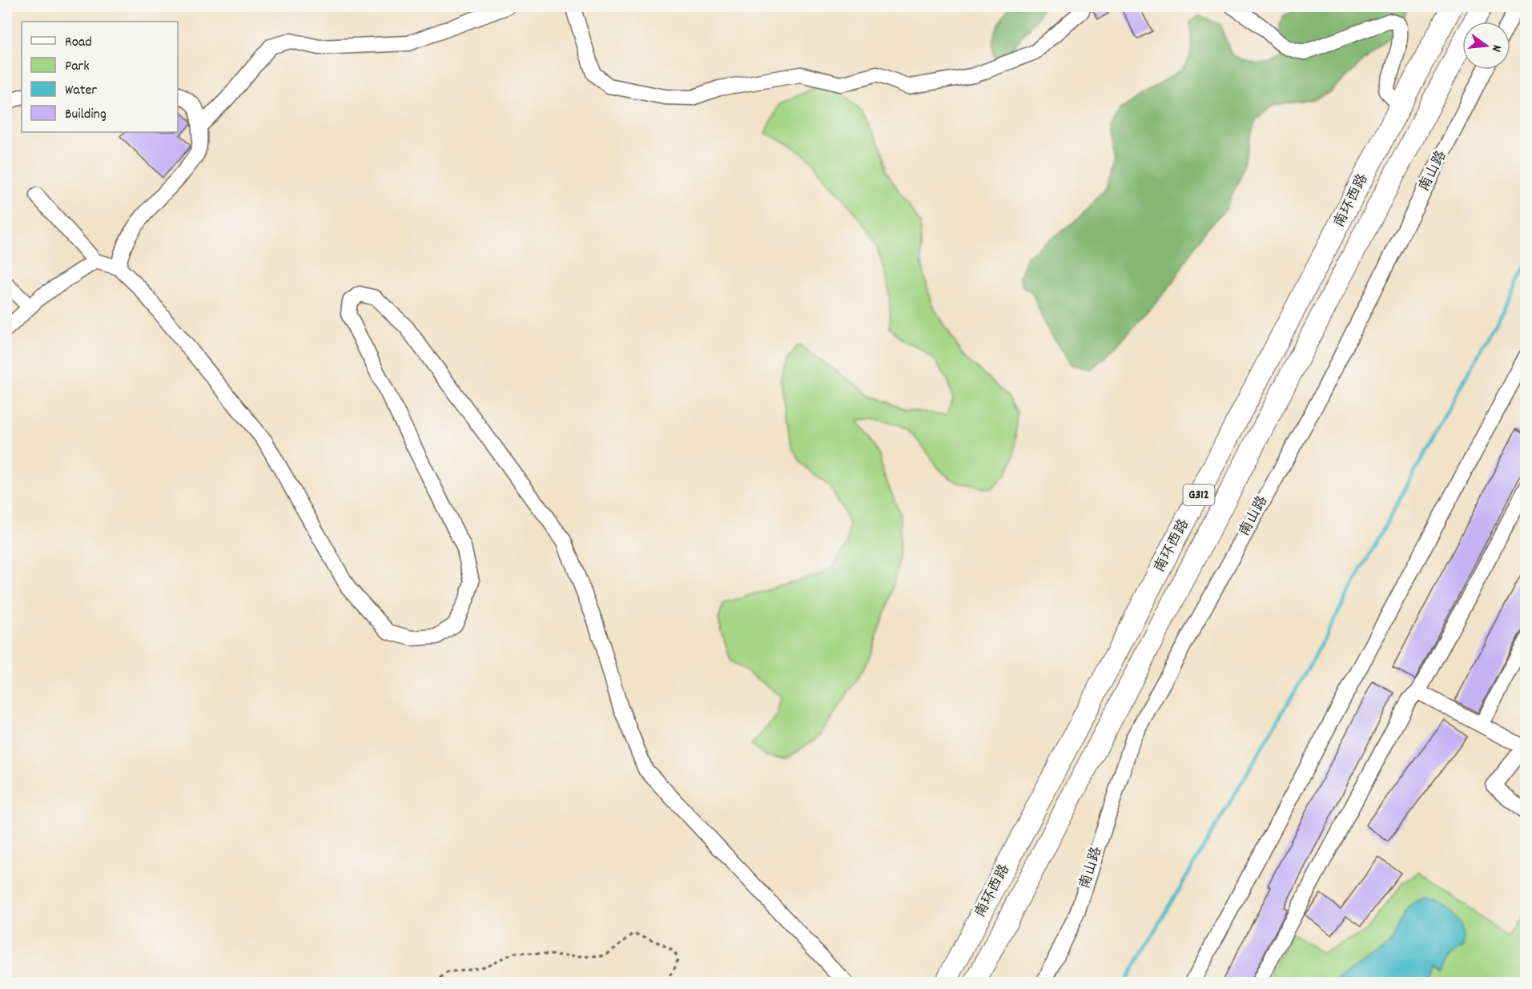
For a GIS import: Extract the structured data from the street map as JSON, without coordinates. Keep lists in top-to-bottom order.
{
  "streets": {
    "highway": ["南环西路", "G312"],
    "street": ["南山路"]
  },
  "legend": [
    "Road",
    "Park",
    "Water",
    "Building"
  ],
  "north": "right"
}
